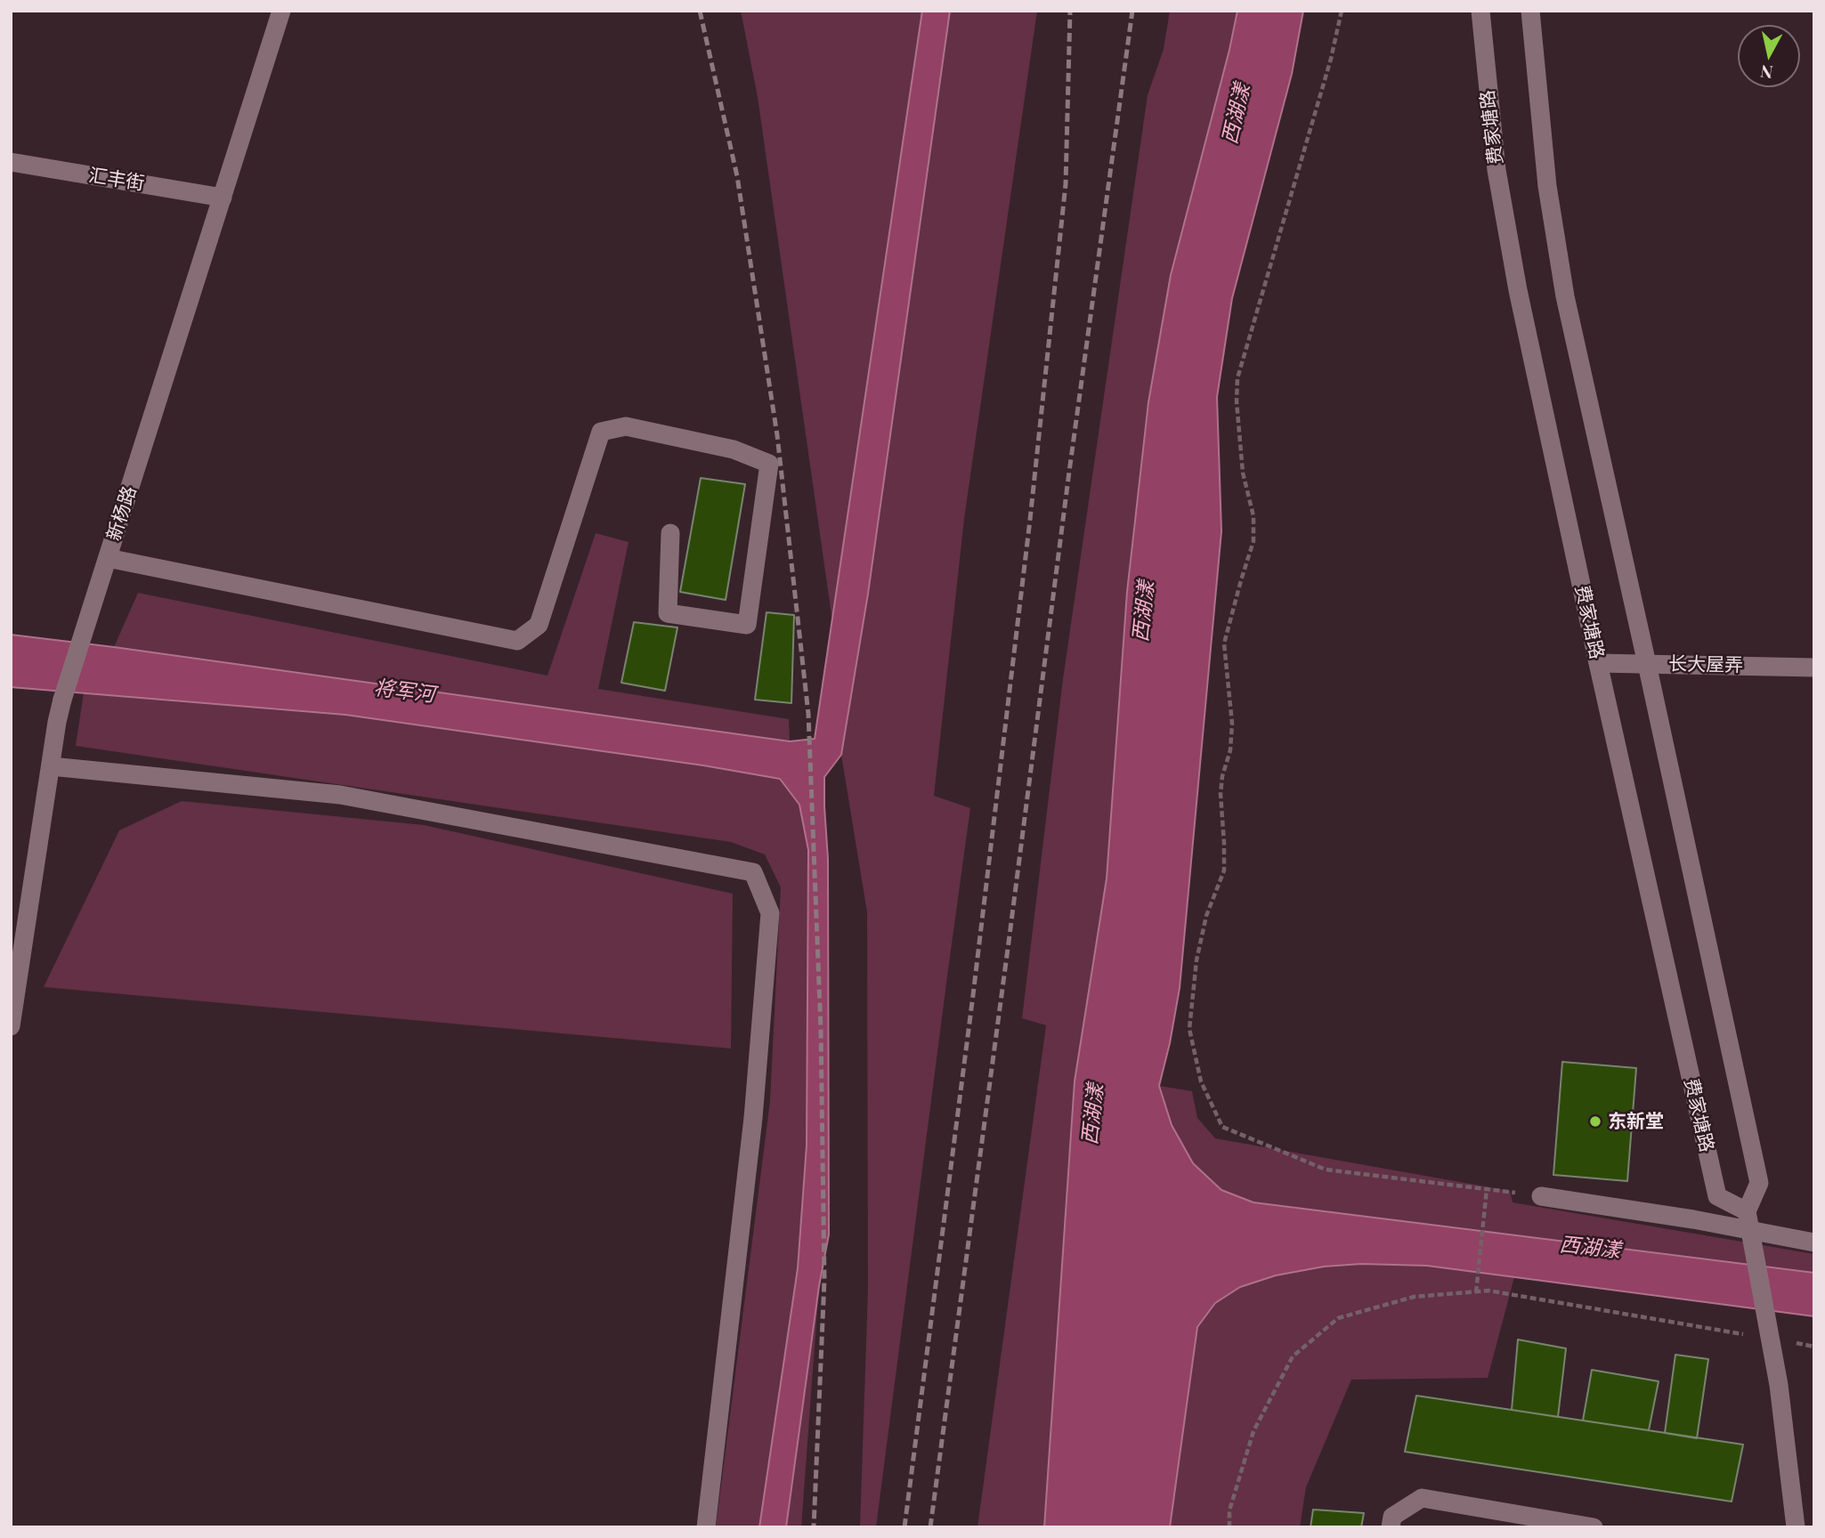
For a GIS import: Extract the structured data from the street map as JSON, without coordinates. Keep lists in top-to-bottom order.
{
  "streets": {
    "street": [
      "费家塘路",
      "汇丰街",
      "新杨路",
      "长大屋弄"
    ]
  },
  "crossings": [
    ["费家塘路", "长大屋弄"],
    ["汇丰街", "新杨路"]
  ],
  "water": ["西湖漾", "将军河"],
  "places": ["东新堂"],
  "north": "bottom"
}
